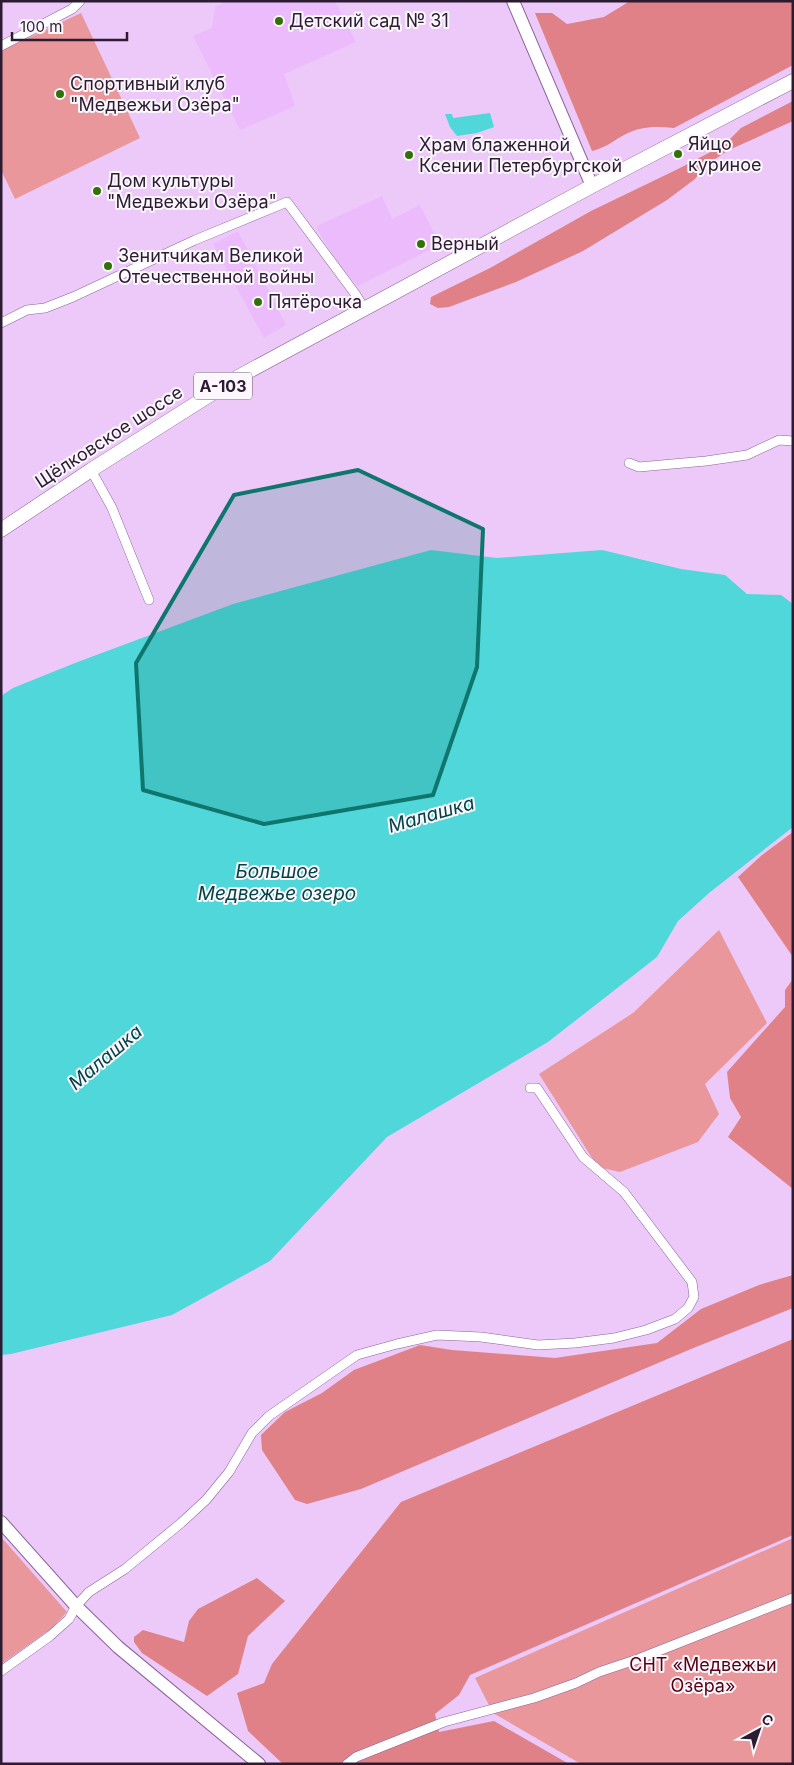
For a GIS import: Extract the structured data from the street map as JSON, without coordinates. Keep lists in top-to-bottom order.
{
  "streets": {
    "main road": ["А-103", "Щёлковское шоссе"]
  },
  "water": ["Малашка", "Большое Медвежье озеро"],
  "parks": ["СНТ «Медвежьи Озёра»"],
  "places": [
    "Детский сад № 31",
    "Спортивный клуб \"Медвежьи Озёра\"",
    "Яйцо куриное",
    "Храм блаженной Ксении Петербургской",
    "Дом культуры \"Медвежьи Озёра\"",
    "Верный",
    "Зенитчикам Великой Отечественной войны",
    "Пятёрочка"
  ],
  "scale_bar": "100 m",
  "north": "top right"
}
